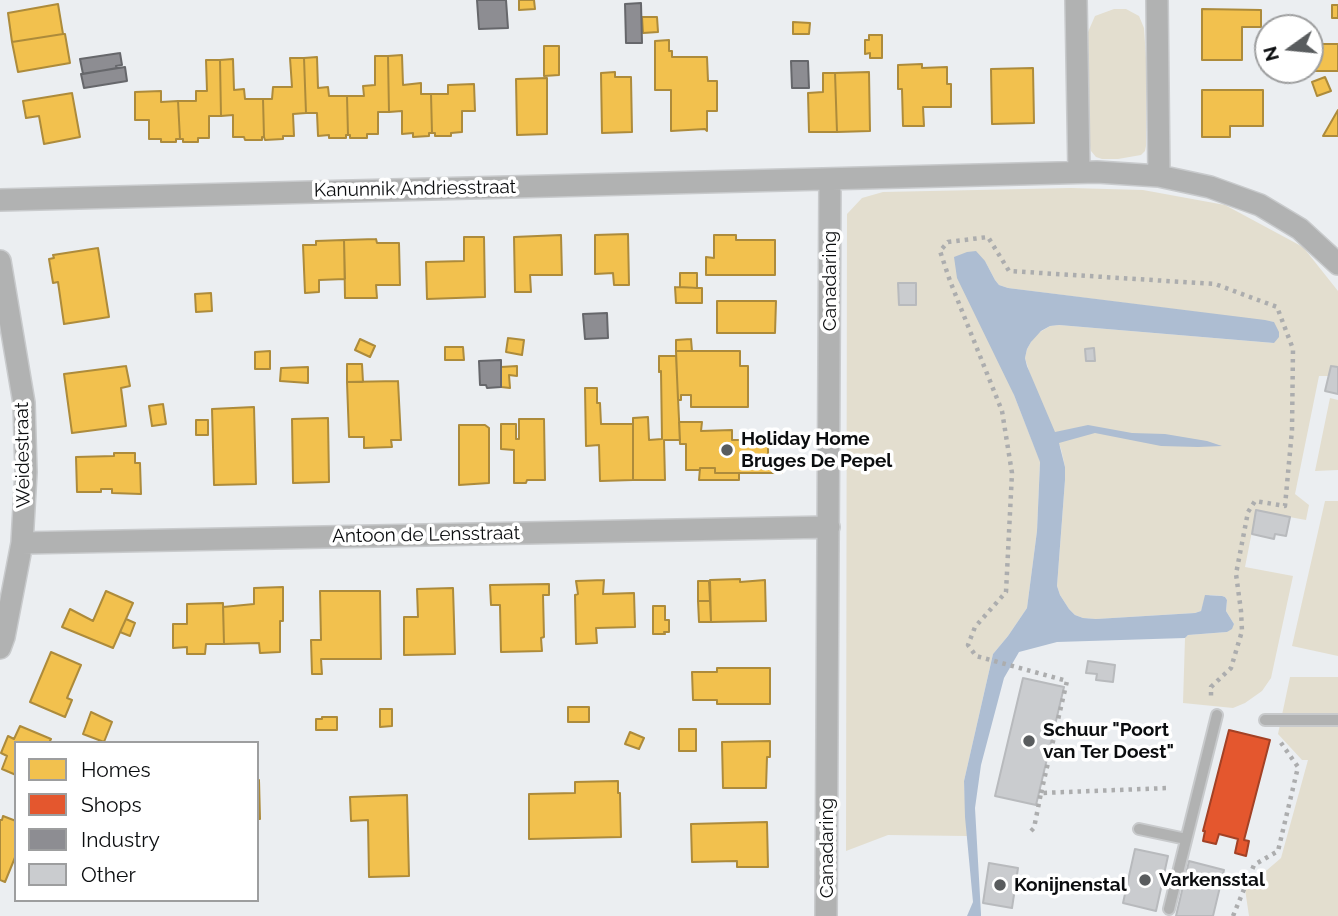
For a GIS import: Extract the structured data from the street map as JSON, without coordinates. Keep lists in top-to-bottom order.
{
  "streets": {
    "street": [
      "Kanunnik Andriesstraat",
      "Canadaring",
      "Weidestraat",
      "Antoon de Lensstraat"
    ]
  },
  "crossings": [
    ["Kanunnik Andriesstraat", "Canadaring"],
    ["Canadaring", "Antoon de Lensstraat"],
    ["Weidestraat", "Antoon de Lensstraat"]
  ],
  "places": [
    "Holiday Home Bruges De Pepel",
    "Schuur \"Poort van Ter Doest\"",
    "Varkensstal",
    "Konijnenstal"
  ],
  "legend": [
    "Homes",
    "Shops",
    "Industry",
    "Other"
  ],
  "north": "left"
}
